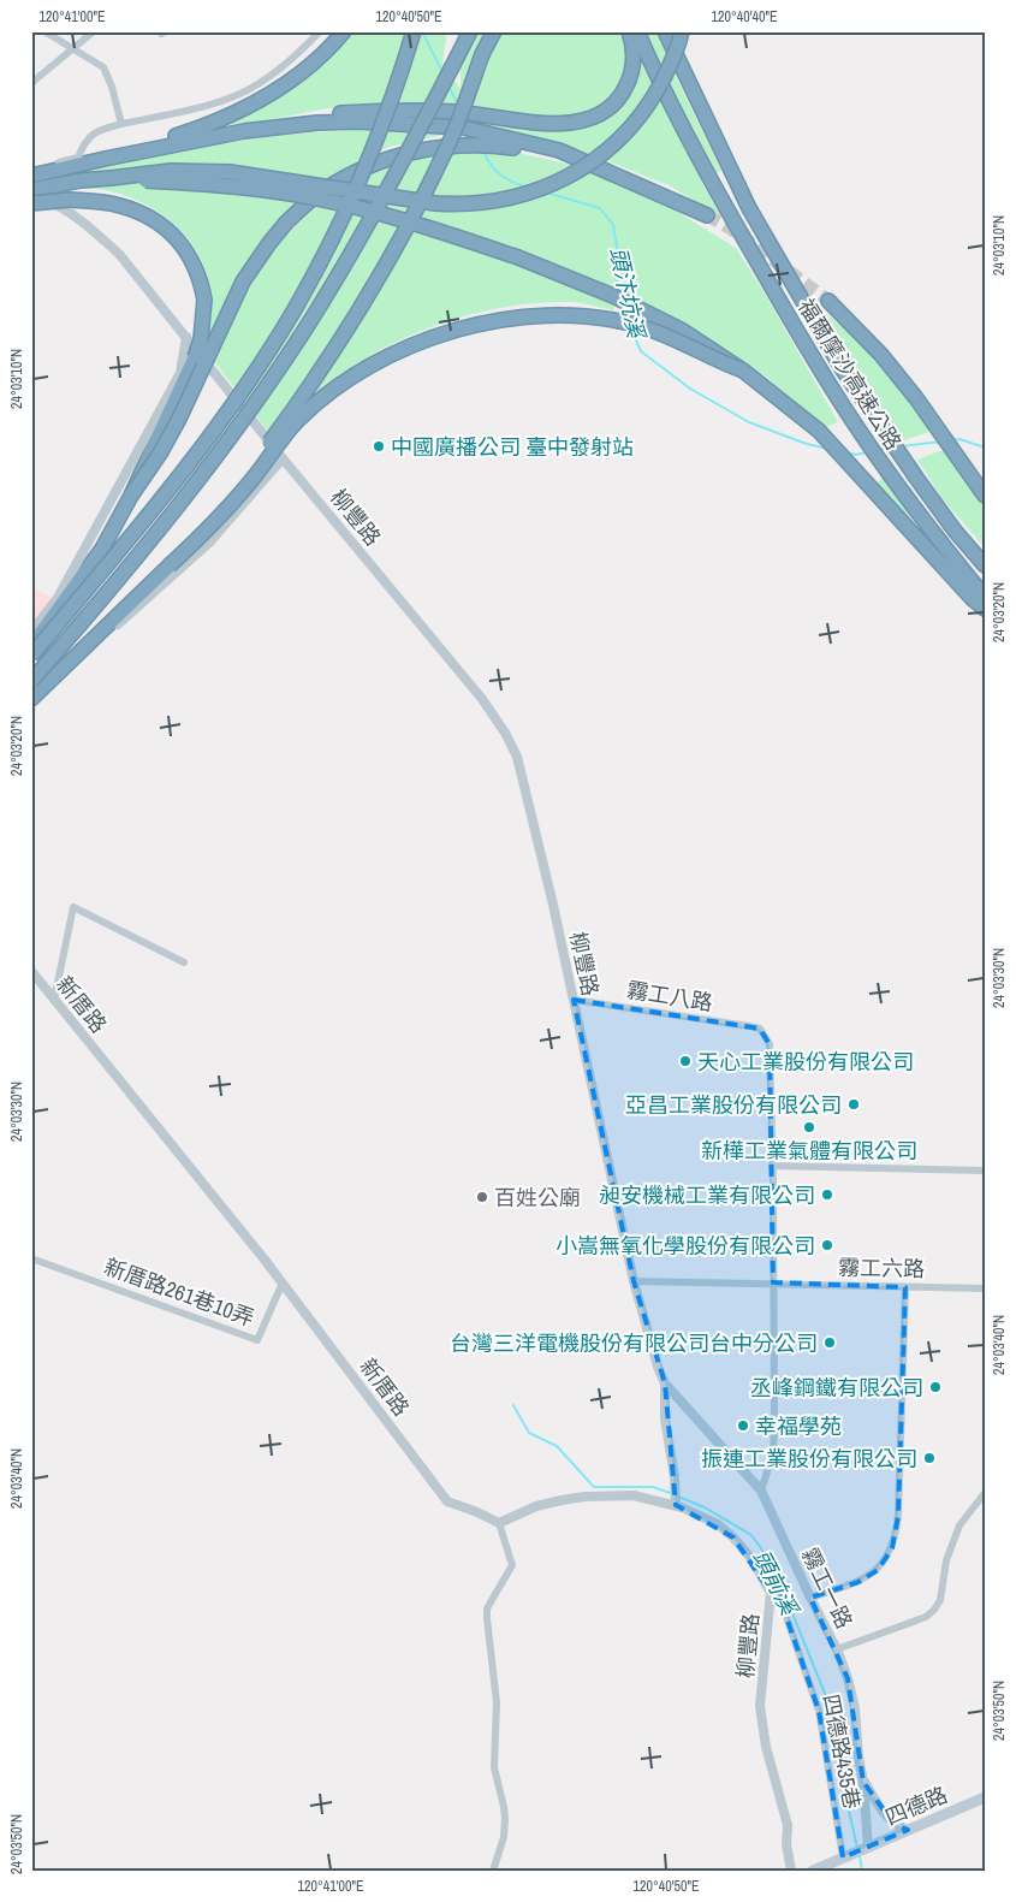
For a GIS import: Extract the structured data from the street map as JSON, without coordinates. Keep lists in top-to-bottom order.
{
  "streets": {
    "highway": ["福爾摩沙高速公路"],
    "main road": ["四德路"],
    "street": [
      "柳豐路",
      "霧工八路",
      "新厝路",
      "霧工六路",
      "新厝路261巷10弄",
      "霧工一路",
      "四德路435巷"
    ]
  },
  "crossings": [
    ["柳豐路", "霧工八路"],
    ["柳豐路", "霧工六路"],
    ["柳豐路", "霧工一路"],
    ["柳豐路", "四德路435巷"],
    ["新厝路", "新厝路261巷10弄"],
    ["霧工一路", "四德路"],
    ["四德路435巷", "四德路"]
  ],
  "water": ["頭汴坑溪", "頭前溪"],
  "places": [
    "中國廣播公司 臺中發射站",
    "天心工業股份有限公司",
    "亞昌工業股份有限公司",
    "新樺工業氣體有限公司",
    "昶安機械工業有限公司",
    "百姓公廟",
    "小嵩無氧化學股份有限公司",
    "台灣三洋電機股份有限公司台中分公司",
    "丞峰鋼鐵有限公司",
    "幸福學苑",
    "振連工業股份有限公司"
  ],
  "coordinates": [
    "120°41'00\"E",
    "120°40'50\"E",
    "120°40'40\"E",
    "24°03'10\"N",
    "24°03'20\"N",
    "24°03'30\"N",
    "24°03'40\"N",
    "24°03'50\"N"
  ]
}
